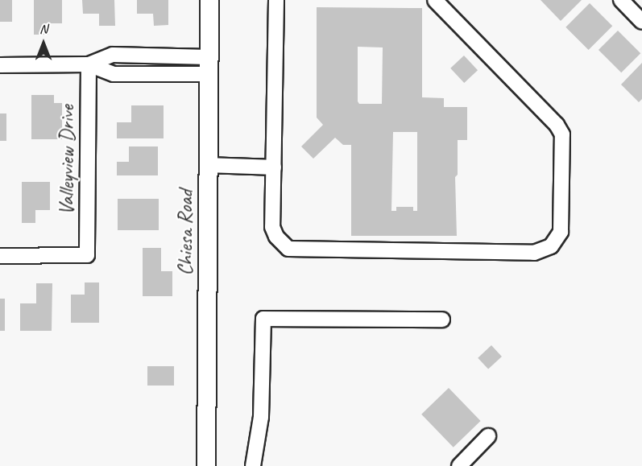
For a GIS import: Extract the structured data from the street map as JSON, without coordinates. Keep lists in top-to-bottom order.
{
  "streets": {
    "main road": ["Chiesa Road"],
    "street": ["Valleyview Drive"]
  },
  "north": "top"
}
